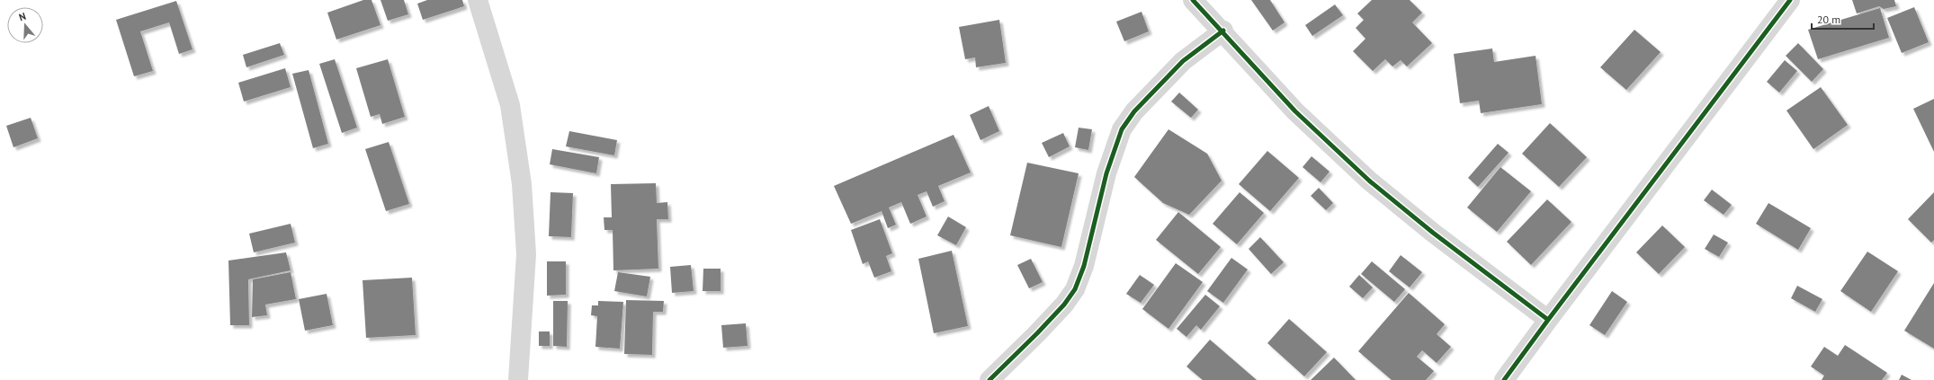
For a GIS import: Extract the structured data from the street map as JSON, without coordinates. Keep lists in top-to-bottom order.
{
  "scale_bar": "20 m",
  "north": "top"
}
